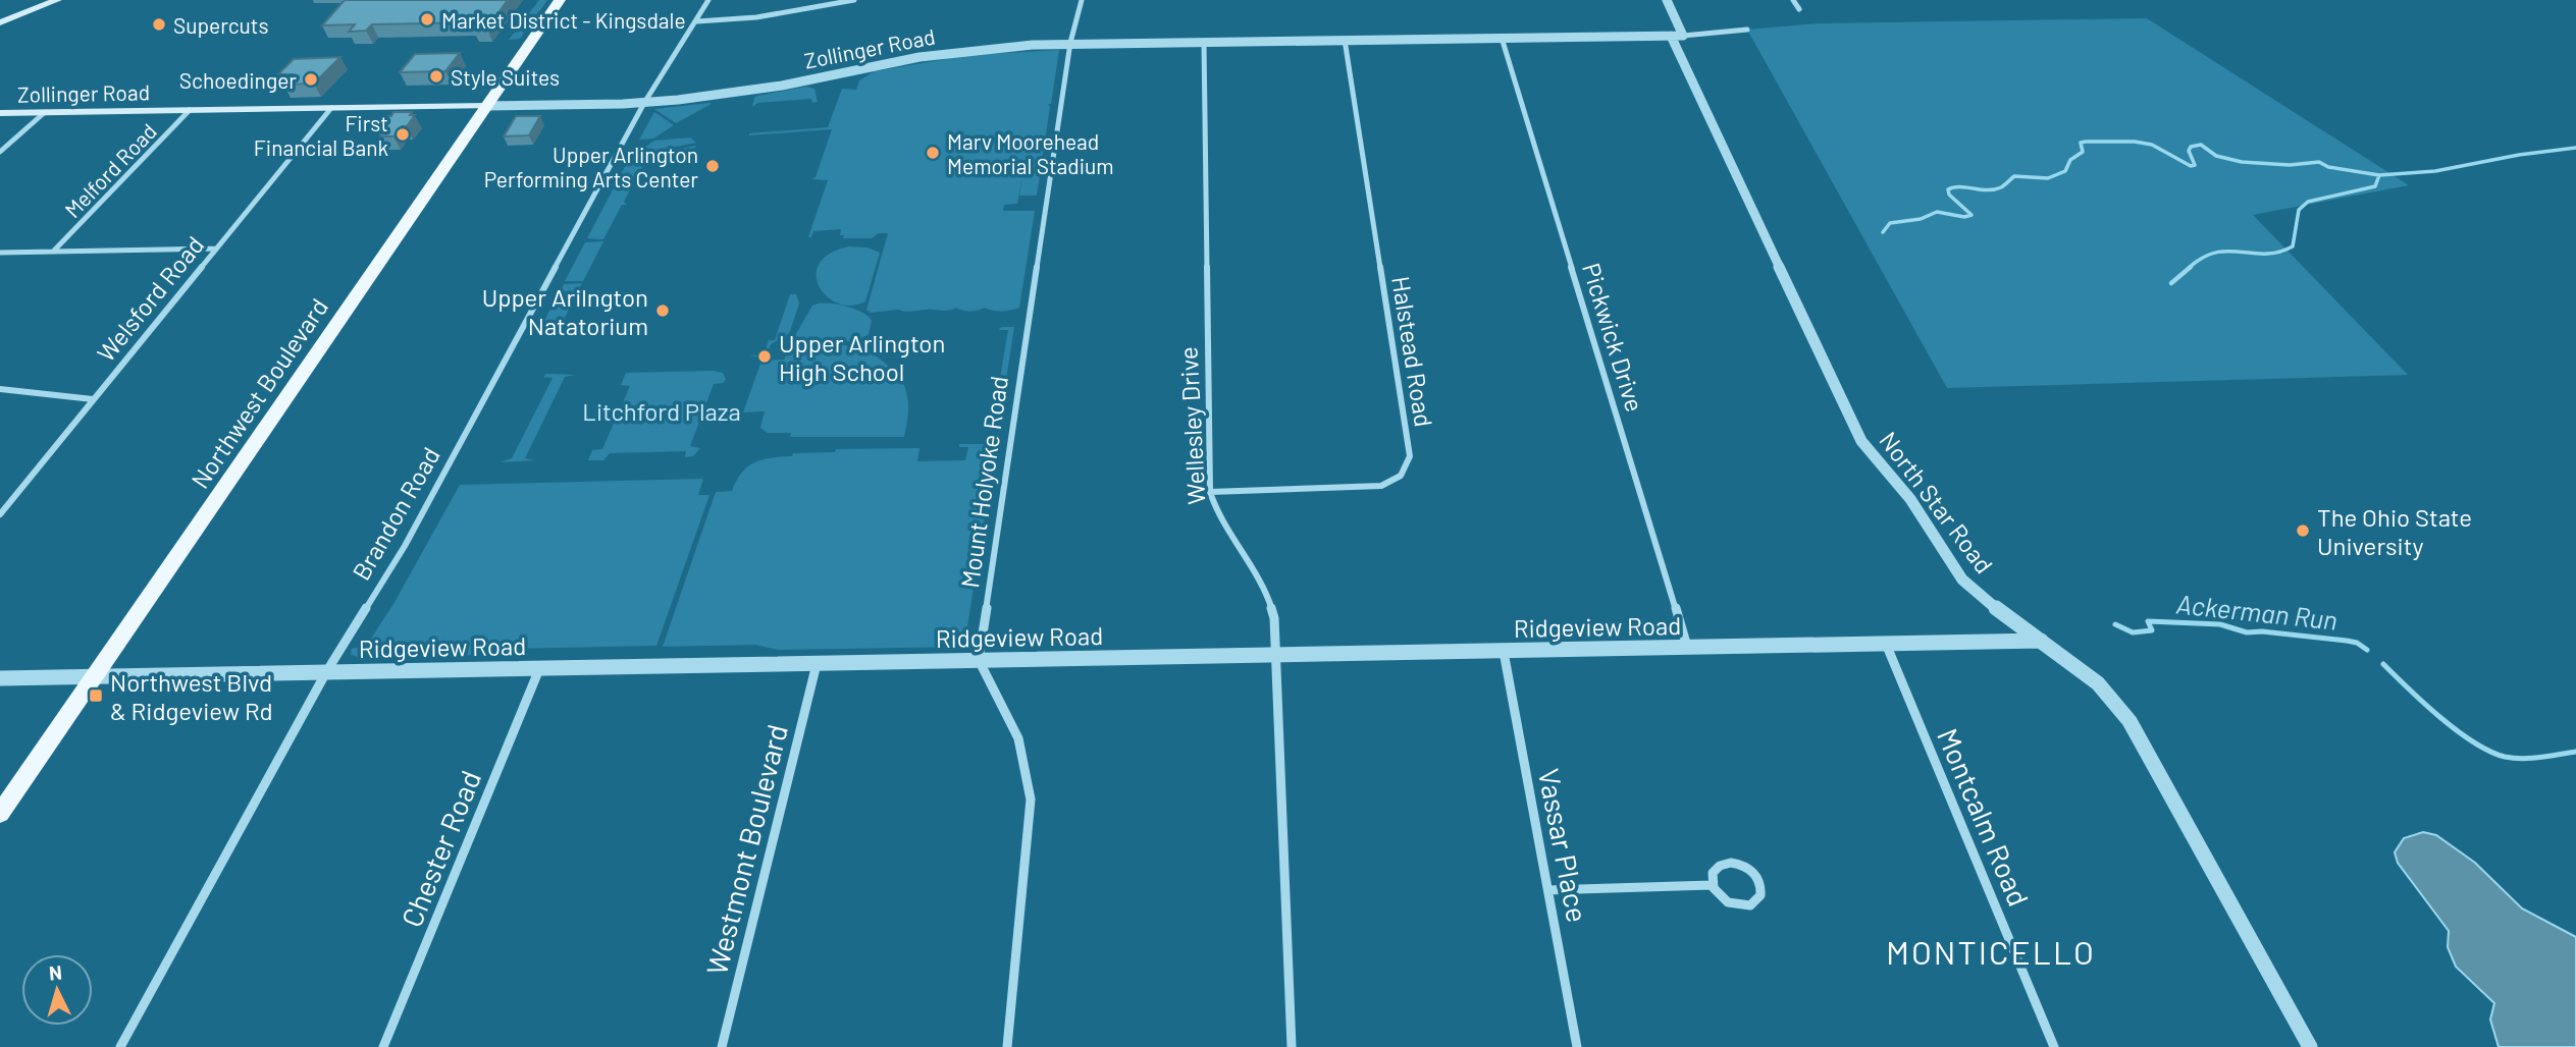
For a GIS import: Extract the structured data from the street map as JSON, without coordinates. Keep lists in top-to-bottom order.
{
  "streets": {
    "main road": ["Zollinger Road", "Northwest Boulevard"],
    "street": [
      "Melford Road",
      "Welsford Road",
      "Pickwick Drive",
      "Halstead Road",
      "Wellesley Drive",
      "Mount Holyoke Road",
      "North Star Road",
      "Brandon Road",
      "Ridgeview Road",
      "Montcalm Road",
      "Vassar Place",
      "Chester Road",
      "Westmont Boulevard"
    ]
  },
  "crossings": [
    ["Zollinger Road", "Melford Road"],
    ["Zollinger Road", "Welsford Road"],
    ["Zollinger Road", "Pickwick Drive"],
    ["Zollinger Road", "Halstead Road"],
    ["Zollinger Road", "Northwest Boulevard"],
    ["Zollinger Road", "Wellesley Drive"],
    ["Zollinger Road", "Mount Holyoke Road"],
    ["Zollinger Road", "North Star Road"],
    ["Zollinger Road", "Brandon Road"],
    ["Pickwick Drive", "Ridgeview Road"],
    ["Halstead Road", "Wellesley Drive"],
    ["Northwest Boulevard", "Ridgeview Road"],
    ["Wellesley Drive", "Ridgeview Road"],
    ["Mount Holyoke Road", "Ridgeview Road"],
    ["North Star Road", "Ridgeview Road"],
    ["Brandon Road", "Ridgeview Road"],
    ["Ridgeview Road", "Montcalm Road"],
    ["Ridgeview Road", "Vassar Place"],
    ["Ridgeview Road", "Chester Road"],
    ["Ridgeview Road", "Westmont Boulevard"]
  ],
  "districts": ["MONTICELLO"],
  "water": ["Ackerman Run"],
  "parks": ["Litchford Plaza"],
  "places": {
    "other": [
      "Market District - Kingsdale",
      "Supercuts",
      "Style Suites",
      "Schoedinger",
      "First Financial Bank",
      "Marv Moorehead Memorial Stadium",
      "Upper Arlington Performing Arts Center",
      "Upper Arilngton Natatorium",
      "Upper Arlington High School",
      "The Ohio State University"
    ],
    "transit": ["Northwest Blvd & Ridgeview Rd"]
  },
  "north": "top"
}
